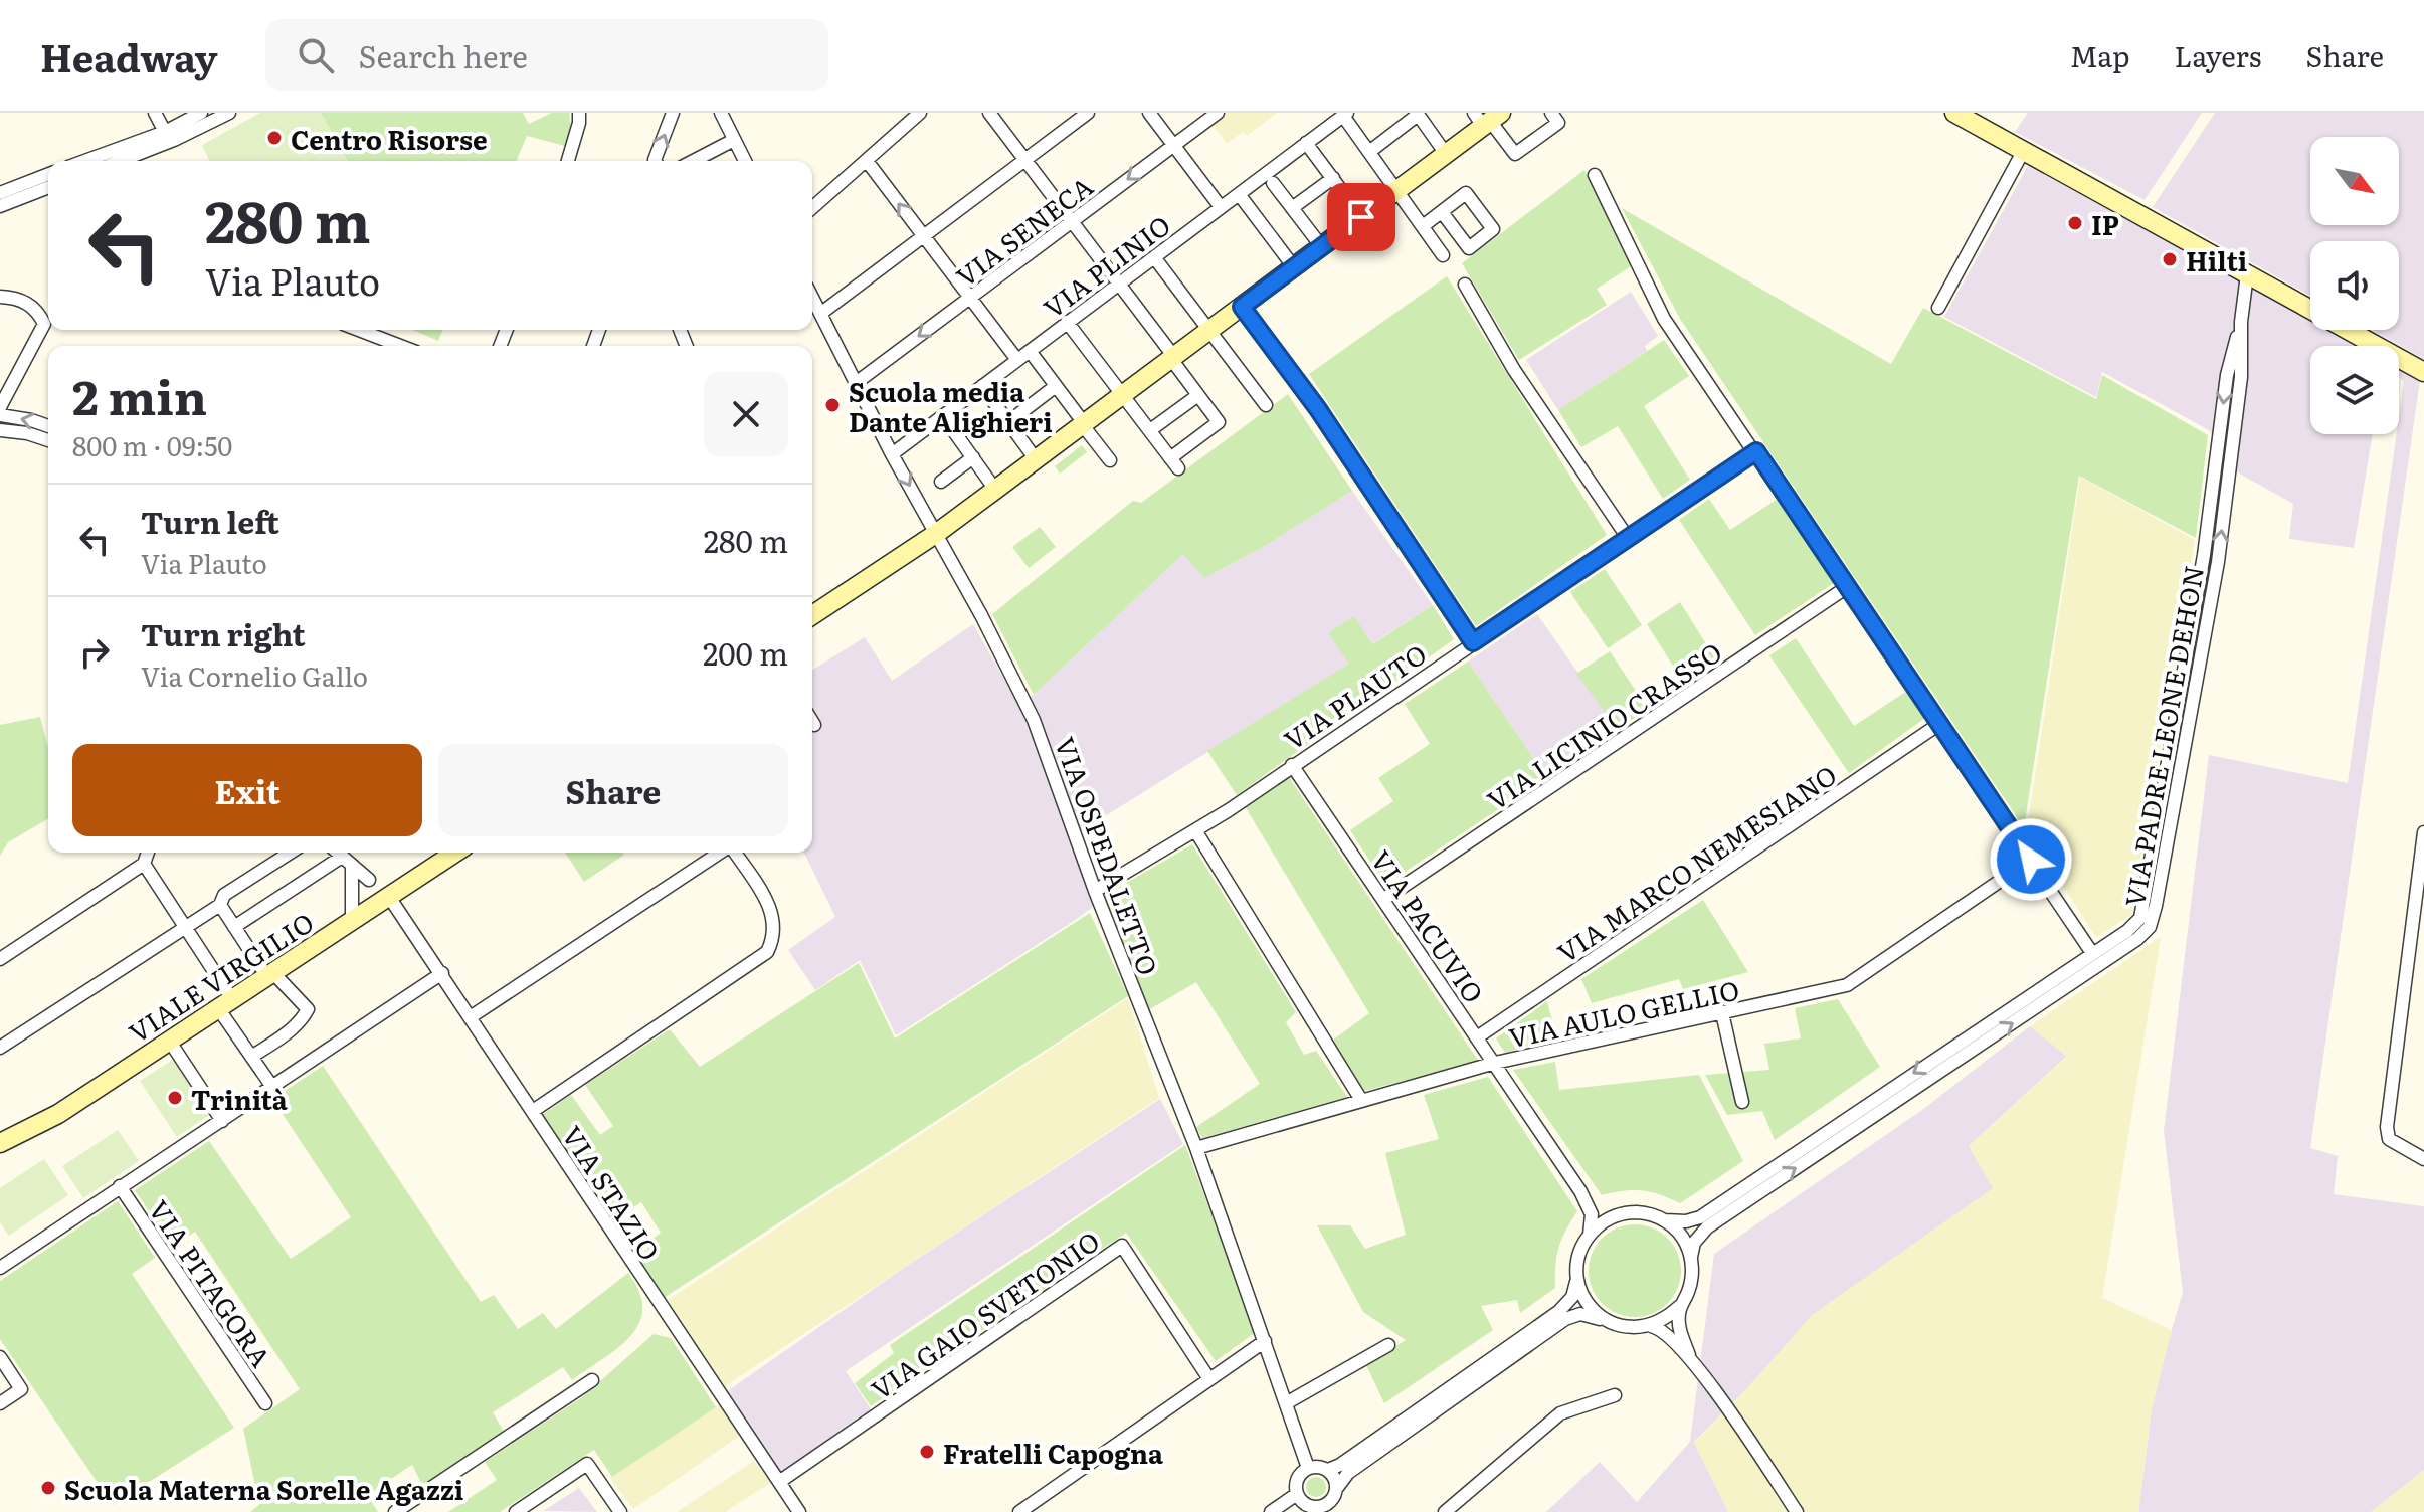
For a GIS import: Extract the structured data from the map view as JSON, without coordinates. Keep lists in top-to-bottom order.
{
  "streets": {
    "street": [
      "VIA SENECA",
      "VIA PLINIO",
      "VIA PLAUTO",
      "VIA LICINIO CRASSO",
      "VIA PADRE LEONE DEHON",
      "VIA OSPEDALETTO",
      "VIA MARCO NEMESIANO",
      "VIA PACUVIO",
      "VIALE VIRGILIO",
      "VIA AULO GELLIO",
      "VIA STAZIO",
      "VIA PITAGORA",
      "VIA GAIO SVETONIO"
    ]
  },
  "crossings": [
    ["VIA SENECA", "VIA OSPEDALETTO"],
    ["VIA PLINIO", "VIA OSPEDALETTO"],
    ["VIA PLAUTO", "VIA OSPEDALETTO"],
    ["VIA PLAUTO", "VIA PACUVIO"],
    ["VIA LICINIO CRASSO", "VIA PACUVIO"],
    ["VIA PADRE LEONE DEHON", "VIA PACUVIO"],
    ["VIA OSPEDALETTO", "VIA AULO GELLIO"],
    ["VIA MARCO NEMESIANO", "VIA PACUVIO"],
    ["VIA PACUVIO", "VIA AULO GELLIO"],
    ["VIALE VIRGILIO", "VIA STAZIO"],
    ["VIA STAZIO", "VIA GAIO SVETONIO"]
  ],
  "places": [
    "Centro Risorse",
    "IP",
    "Hilti",
    "Scuola media Dante Alighieri",
    "Trinità",
    "Fratelli Capogna",
    "Scuola Materna Sorelle Agazzi"
  ],
  "north": "bottom right",
  "page": {
    "header": "Headway",
    "search": "Search here",
    "nav": ["Map", "Layers", "Share"],
    "turn": ["280 m", "Via Plauto"],
    "heading": ["2 min", "800 m · 09:50"],
    "list": [
      {
        "name": "Turn left",
        "note": "Via Plauto",
        "value": "280 m"
      },
      {
        "name": "Turn right",
        "note": "Via Cornelio Gallo",
        "value": "200 m"
      }
    ],
    "buttons": ["Exit", "Share"]
  }
}
